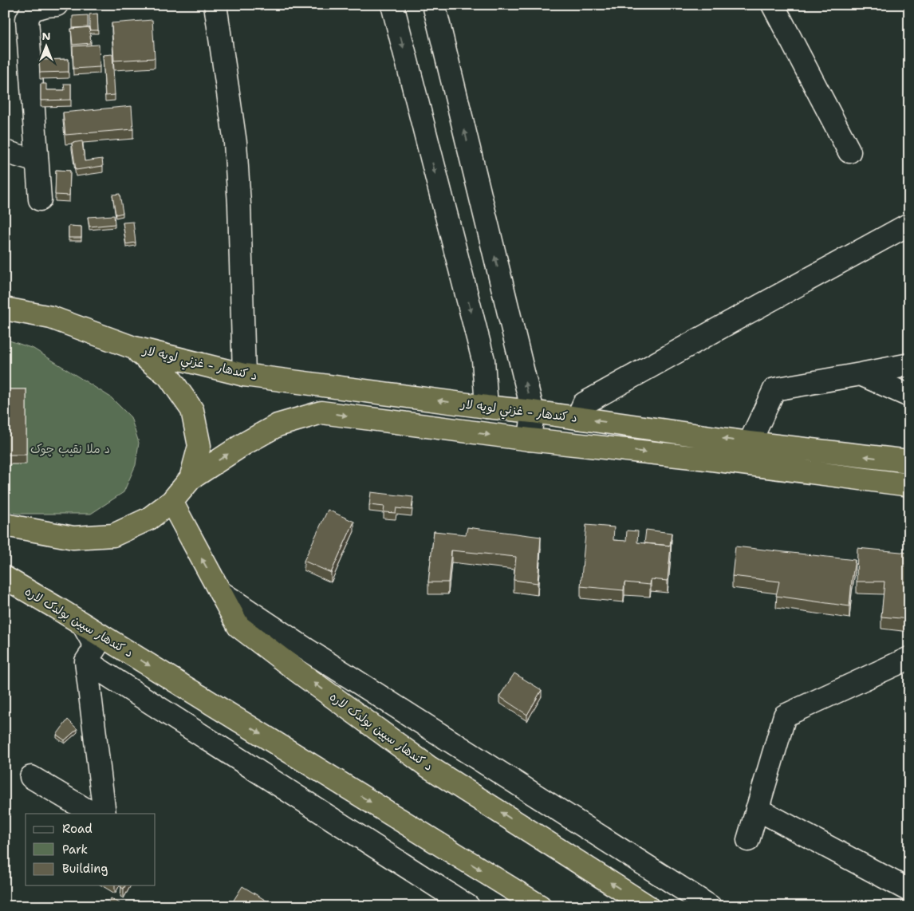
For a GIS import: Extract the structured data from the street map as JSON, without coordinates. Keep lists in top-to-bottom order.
{
  "streets": {
    "highway": ["د کندهار - غزني لويه لار", "د کندهار سپین بولدک لاره"]
  },
  "crossings": [
    ["د کندهار - غزني لويه لار", "د کندهار سپین بولدک لاره"]
  ],
  "parks": ["د ملا نقيب چوک"],
  "legend": ["Road", "Park", "Building"],
  "north": "top"
}
